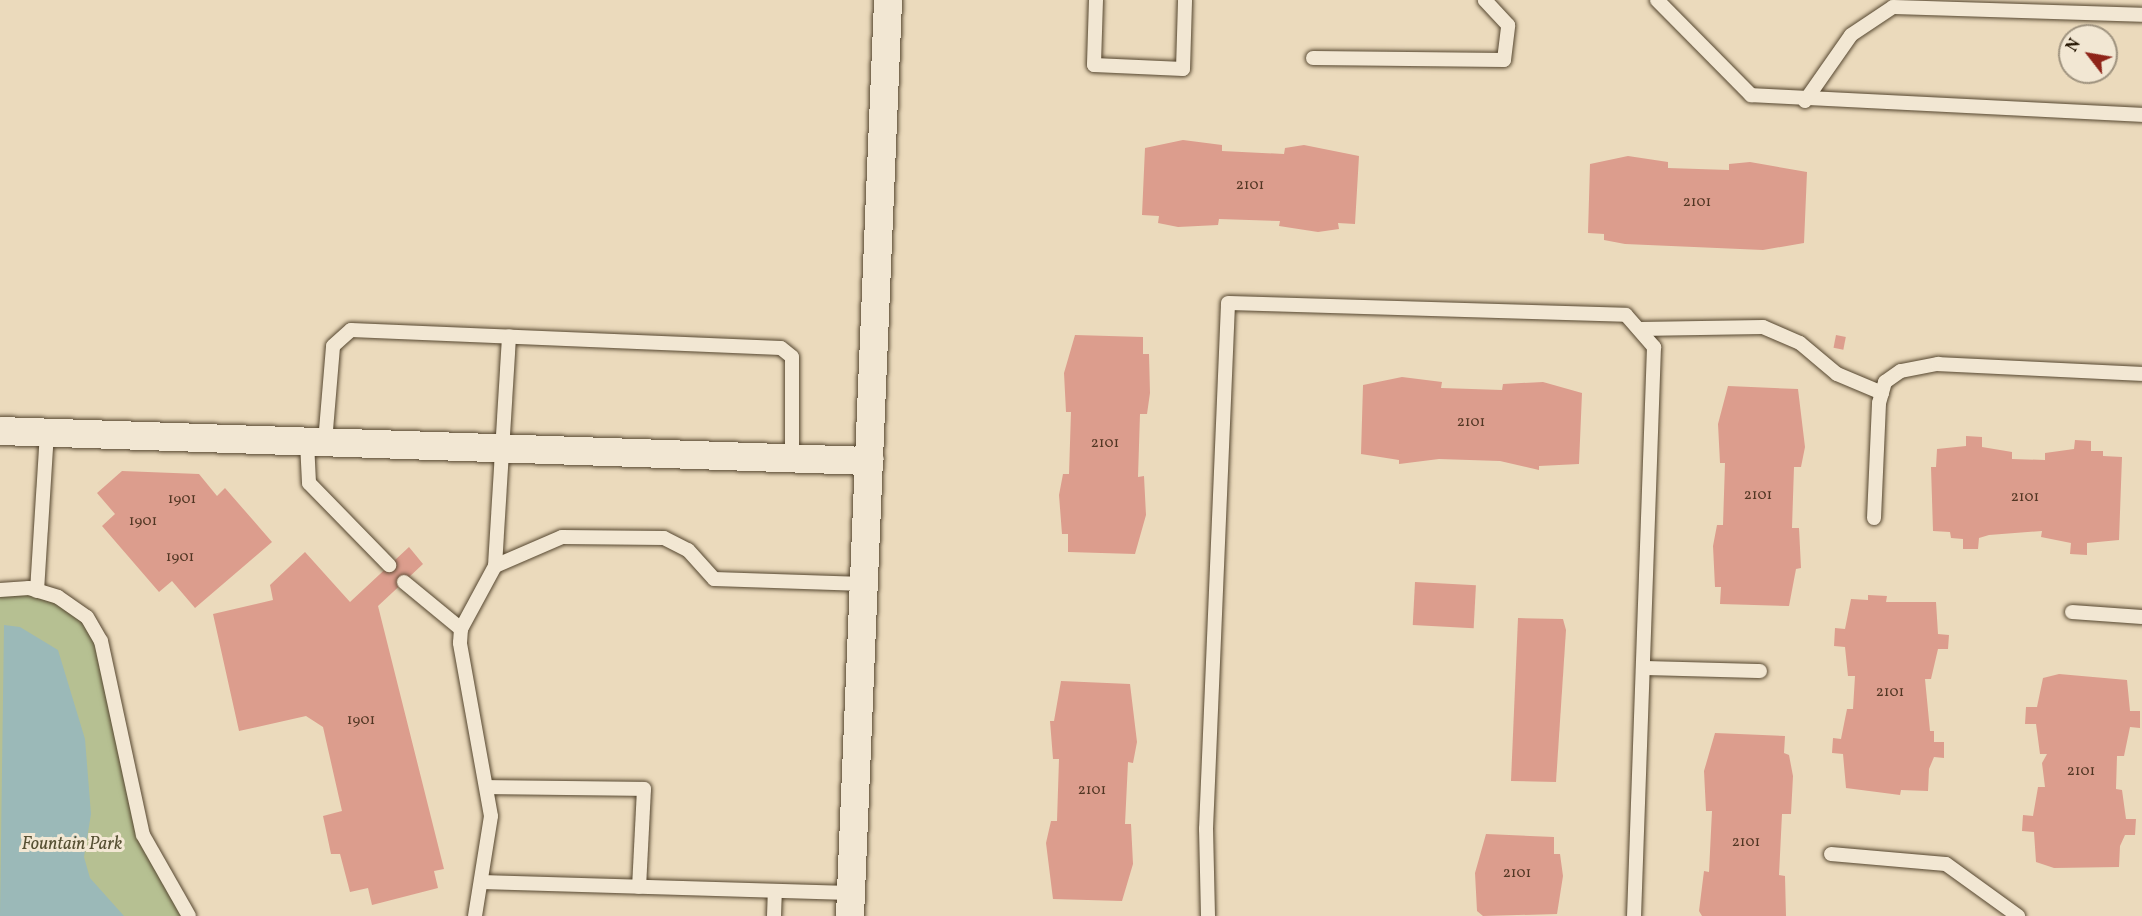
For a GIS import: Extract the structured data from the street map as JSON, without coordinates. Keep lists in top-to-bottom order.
{
  "parks": ["Fountain Park"],
  "house_numbers": [
    "2101",
    "2101",
    "2101",
    "2101",
    "2101",
    "2101",
    "1901",
    "1901",
    "1901",
    "2101",
    "1901",
    "2101",
    "2101",
    "2101",
    "2101"
  ],
  "north": "top left"
}
